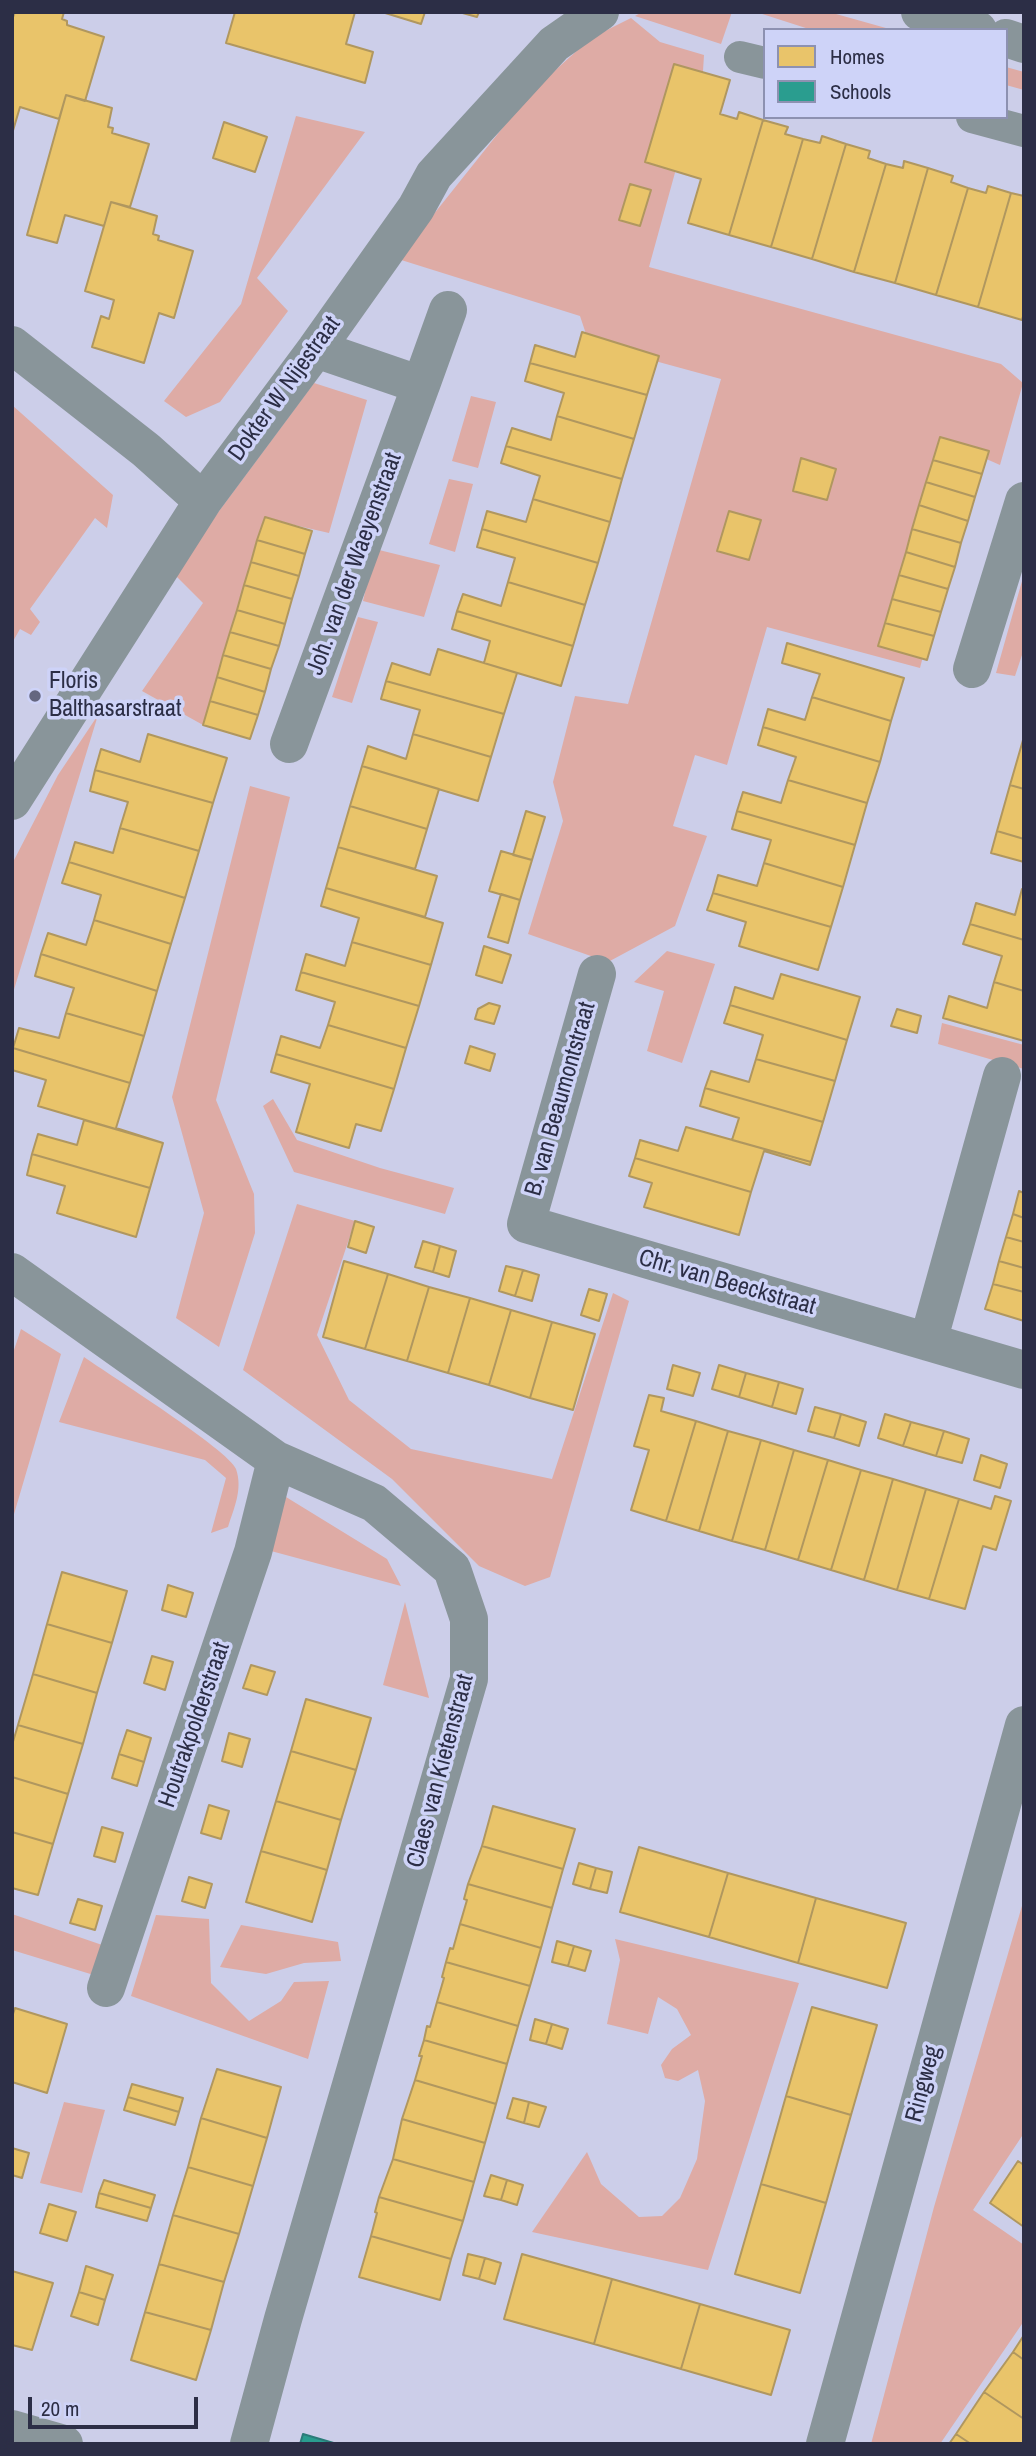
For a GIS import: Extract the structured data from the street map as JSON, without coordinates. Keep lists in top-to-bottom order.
{
  "streets": {
    "street": [
      "Dokter W Nijestraat",
      "Joh. van der Waeyenstraat",
      "B. van Beaumontstraat",
      "Chr. van Beeckstraat",
      "Houtrakpolderstraat",
      "Claes van Kietenstraat",
      "Ringweg"
    ]
  },
  "crossings": [
    ["B. van Beaumontstraat", "Chr. van Beeckstraat"],
    ["Houtrakpolderstraat", "Claes van Kietenstraat"]
  ],
  "places": ["Floris Balthasarstraat"],
  "legend": ["Homes", "Schools"],
  "scale_bar": "20 m"
}
